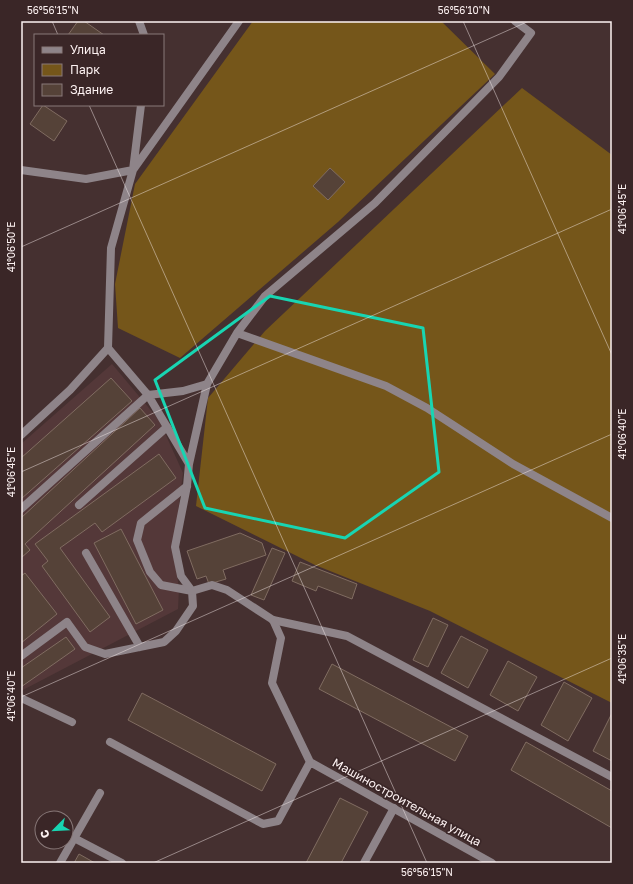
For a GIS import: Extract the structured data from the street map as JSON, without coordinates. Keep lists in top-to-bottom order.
{
  "streets": {
    "street": ["Машиностроительная улица"]
  },
  "legend": ["Улица", "Парк", "Здание"],
  "north": "bottom left",
  "coordinates": [
    "56°56'15\"N",
    "56°56'10\"N",
    "41°06'45\"E",
    "41°06'50\"E",
    "41°06'40\"E",
    "41°06'35\"E"
  ]
}
